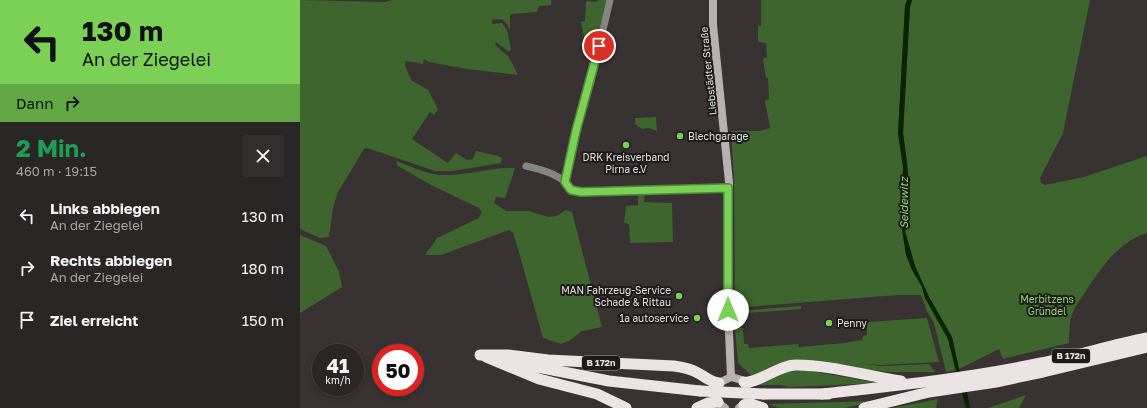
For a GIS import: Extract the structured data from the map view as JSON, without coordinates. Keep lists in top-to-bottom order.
{
  "streets": {
    "highway": ["B 172n"],
    "main road": ["Liebstädter Straße"]
  },
  "water": ["Seidewitz"],
  "parks": ["Merbitzens Gründel"],
  "places": [
    "Blechgarage",
    "DRK Kreisverband Pirna e.V",
    "MAN Fahrzeug-Service Schade & Rittau",
    "1a autoservice",
    "Penny"
  ],
  "page": {
    "turn": ["130 m", "An der Ziegelei"],
    "then": "Dann",
    "heading": ["2 Min.", "460 m · 19:15"],
    "list": [
      {
        "name": "Links abbiegen",
        "note": "An der Ziegelei",
        "value": "130 m"
      },
      {
        "name": "Rechts abbiegen",
        "note": "An der Ziegelei",
        "value": "180 m"
      },
      {
        "name": "Ziel erreicht",
        "value": "150 m"
      }
    ],
    "speed": "41 km/h",
    "limit": "50"
  }
}
